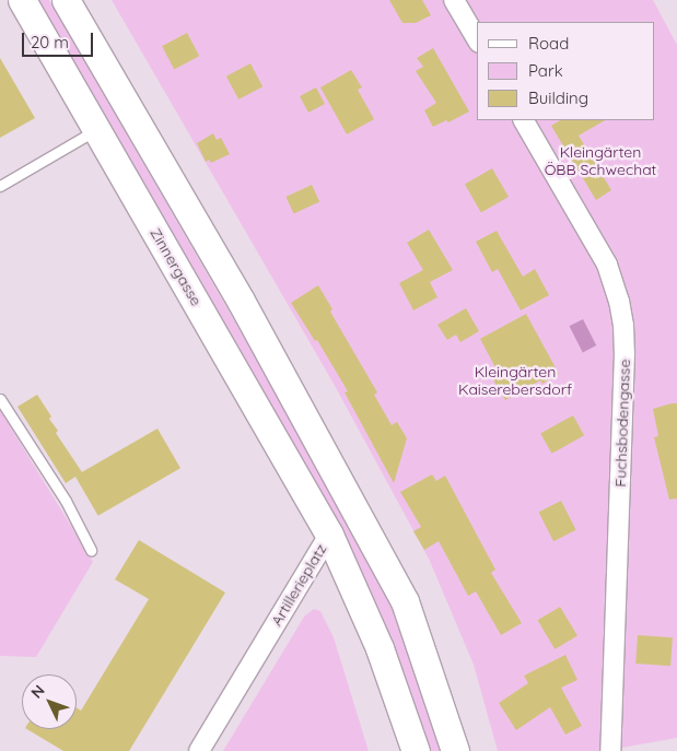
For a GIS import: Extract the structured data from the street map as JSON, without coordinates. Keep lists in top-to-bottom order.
{
  "streets": {
    "main road": ["Zinnergasse", "Artillerieplatz"],
    "street": ["Fuchsbodengasse"]
  },
  "crossings": [
    ["Zinnergasse", "Artillerieplatz"]
  ],
  "parks": ["Kleingärten ÖBB Schwechat", "Kleingärten Kaiserebersdorf"],
  "legend": ["Road", "Park", "Building"],
  "scale_bar": "20 m",
  "north": "top left"
}
